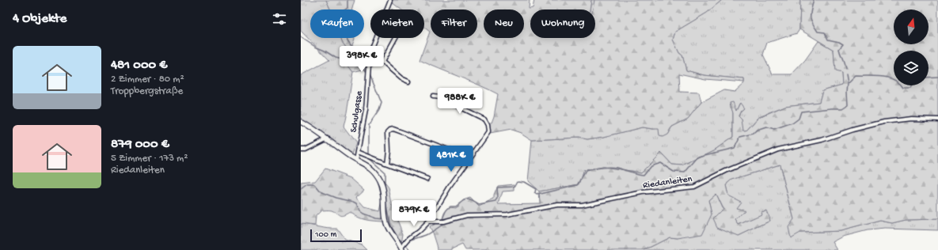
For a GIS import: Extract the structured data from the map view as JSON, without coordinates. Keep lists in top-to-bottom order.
{
  "streets": {
    "street": ["Schulgasse", "Riedanleiten"]
  },
  "scale_bar": "100 m",
  "north": "top",
  "page": {
    "heading": "4 Objekte",
    "chip": [
      "Kaufen",
      "Mieten",
      "Filter",
      "Neu",
      "Wohnung"
    ],
    "list": [
      {
        "name": "481 000 €",
        "note": "2 Zimmer · 80 m² · Troppbergstraße"
      },
      {
        "name": "879 000 €",
        "note": "5 Zimmer · 173 m² · Riedanleiten"
      }
    ],
    "price": [
      "398K €",
      "988K €",
      "481K €",
      "879K €"
    ],
    "scale": "100 m"
  }
}
